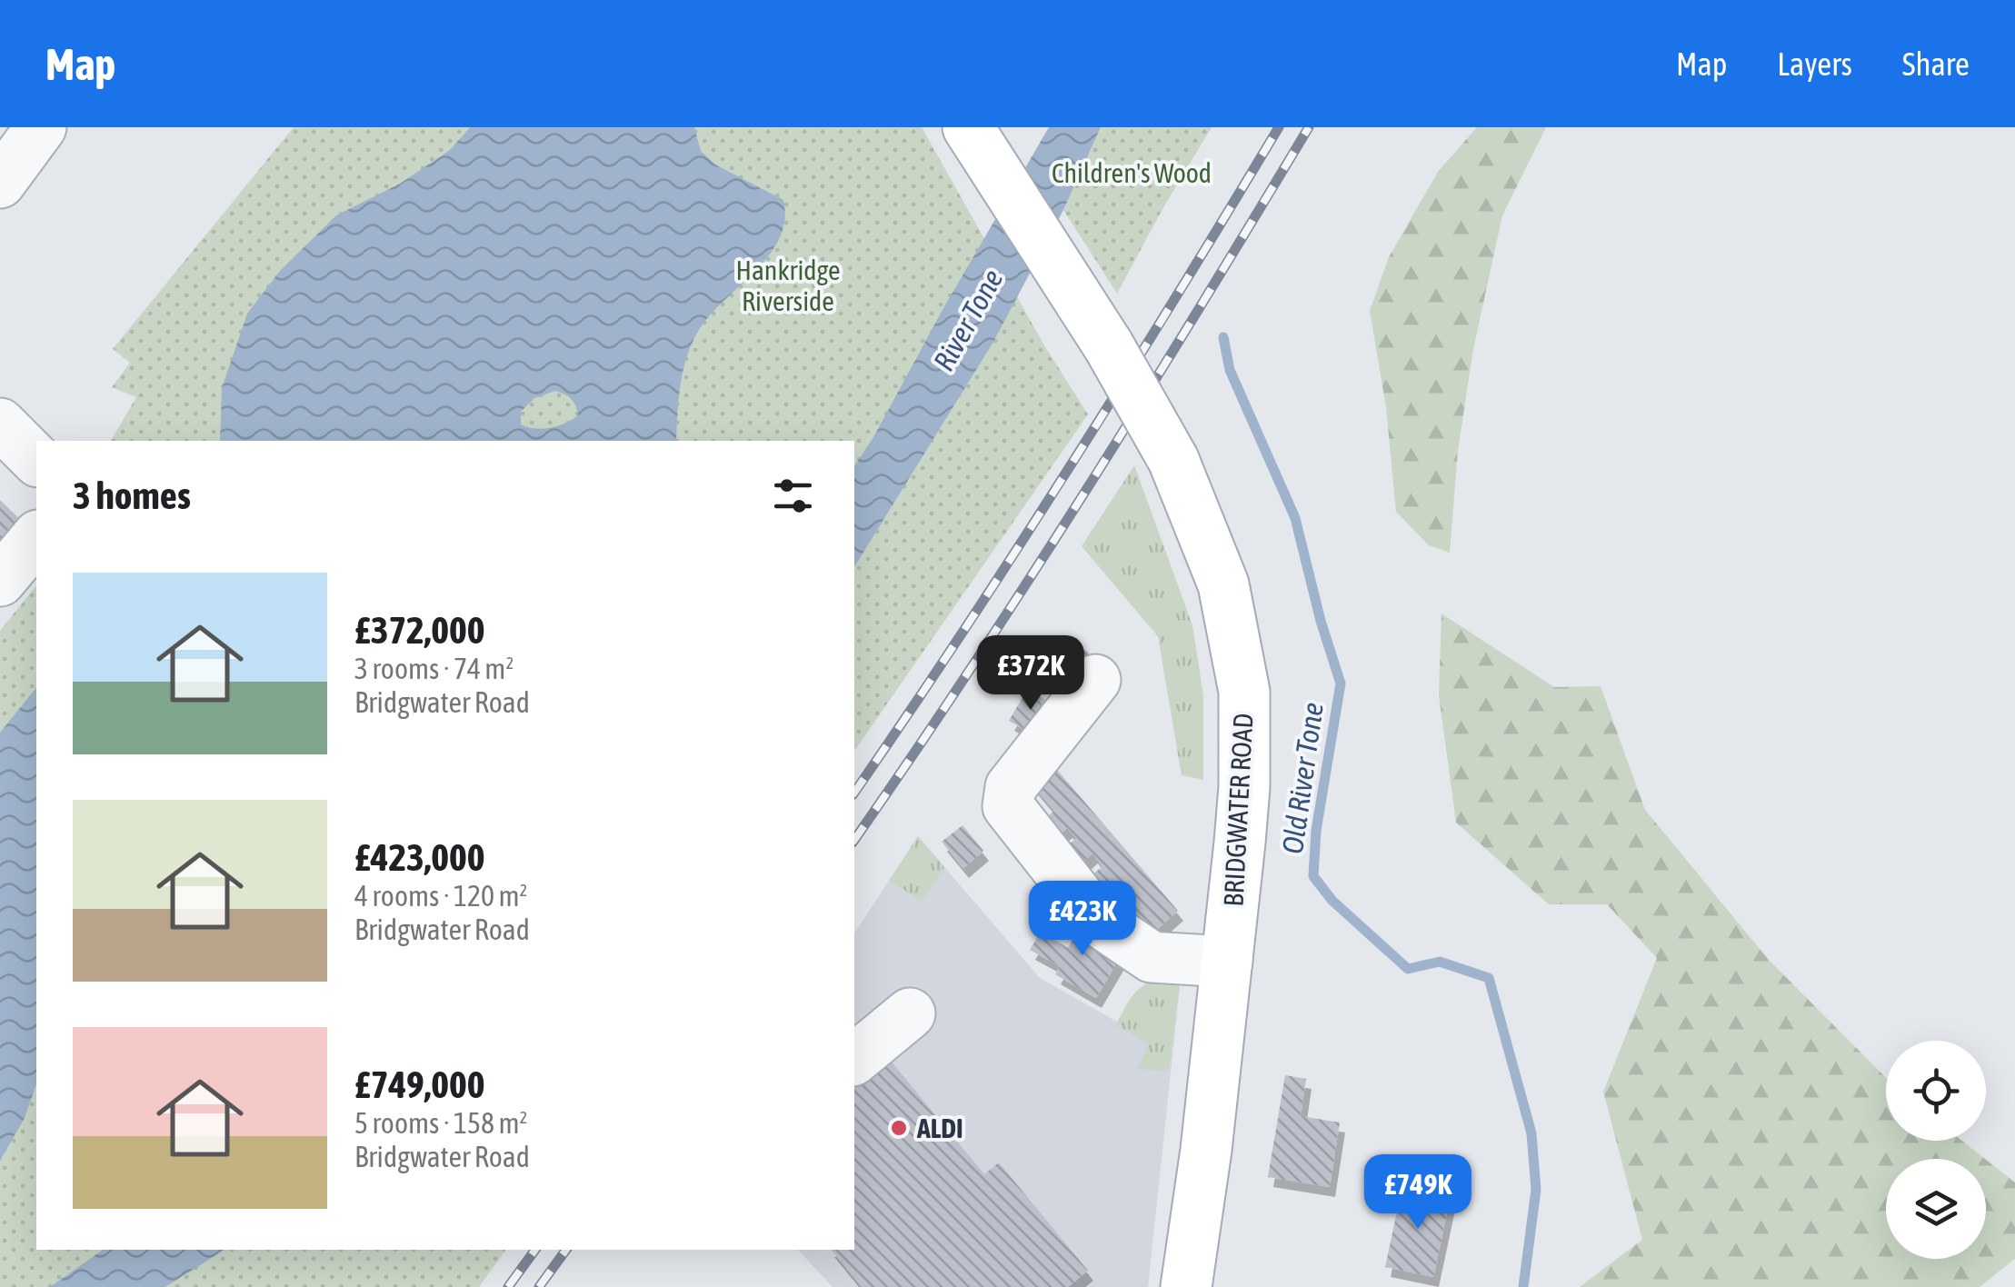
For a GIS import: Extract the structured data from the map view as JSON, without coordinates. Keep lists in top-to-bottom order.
{
  "streets": {
    "main road": ["BRIDGWATER ROAD"]
  },
  "water": ["River Tone", "Old River Tone"],
  "parks": ["Children's Wood", "Hankridge Riverside"],
  "places": ["ALDI"],
  "page": {
    "header": "Map",
    "nav": ["Map", "Layers", "Share"],
    "heading": "3 homes",
    "list": [
      {
        "name": "£372,000",
        "note": "3 rooms · 74 m² · Bridgwater Road"
      },
      {
        "name": "£423,000",
        "note": "4 rooms · 120 m² · Bridgwater Road"
      },
      {
        "name": "£749,000",
        "note": "5 rooms · 158 m² · Bridgwater Road"
      }
    ],
    "price": ["£372K", "£423K", "£749K"]
  }
}
